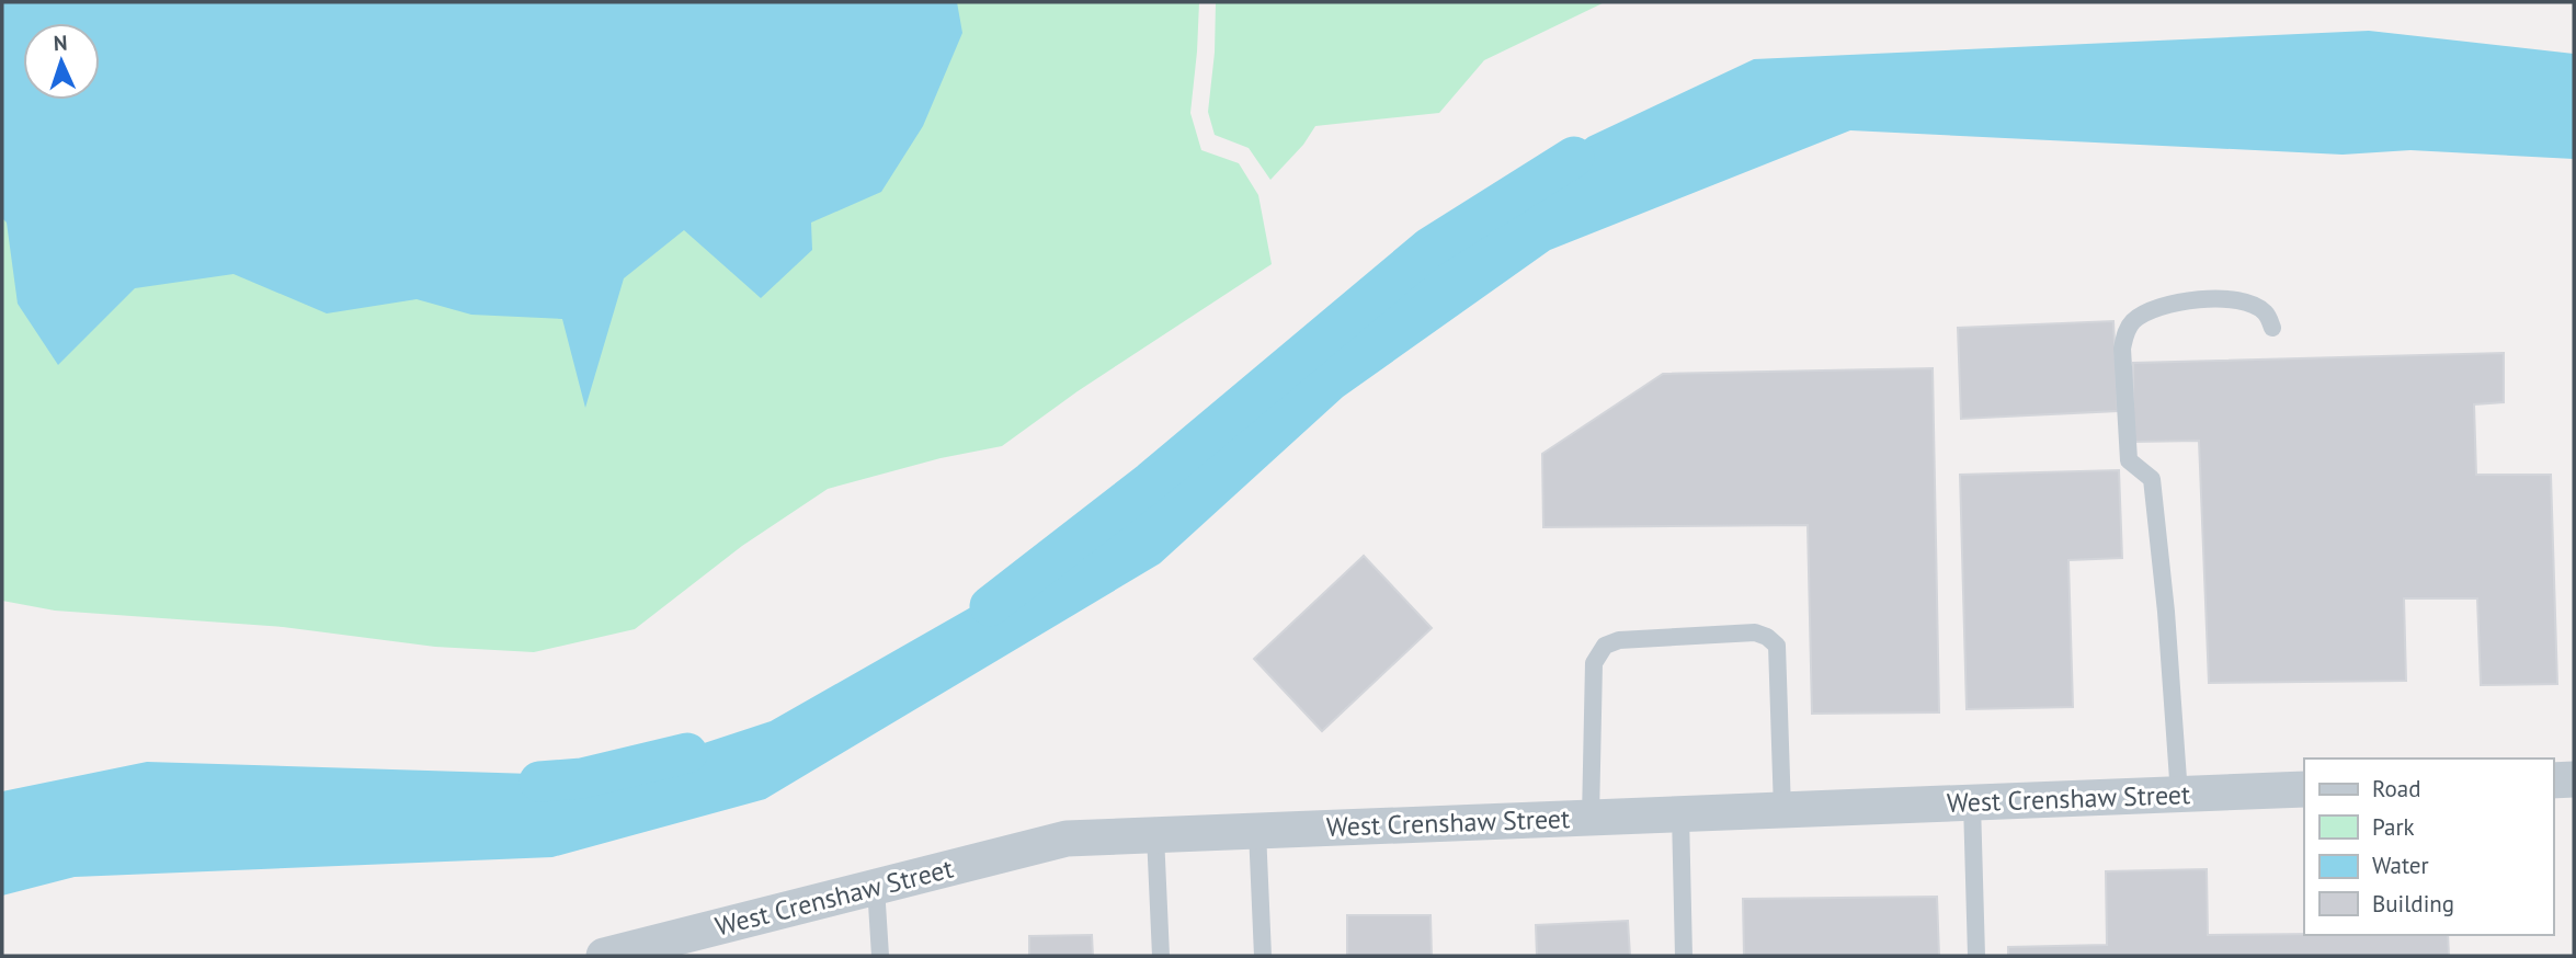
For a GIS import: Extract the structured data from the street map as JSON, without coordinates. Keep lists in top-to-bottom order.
{
  "streets": {
    "street": ["West Crenshaw Street"]
  },
  "legend": [
    "Road",
    "Park",
    "Water",
    "Building"
  ],
  "north": "top"
}
